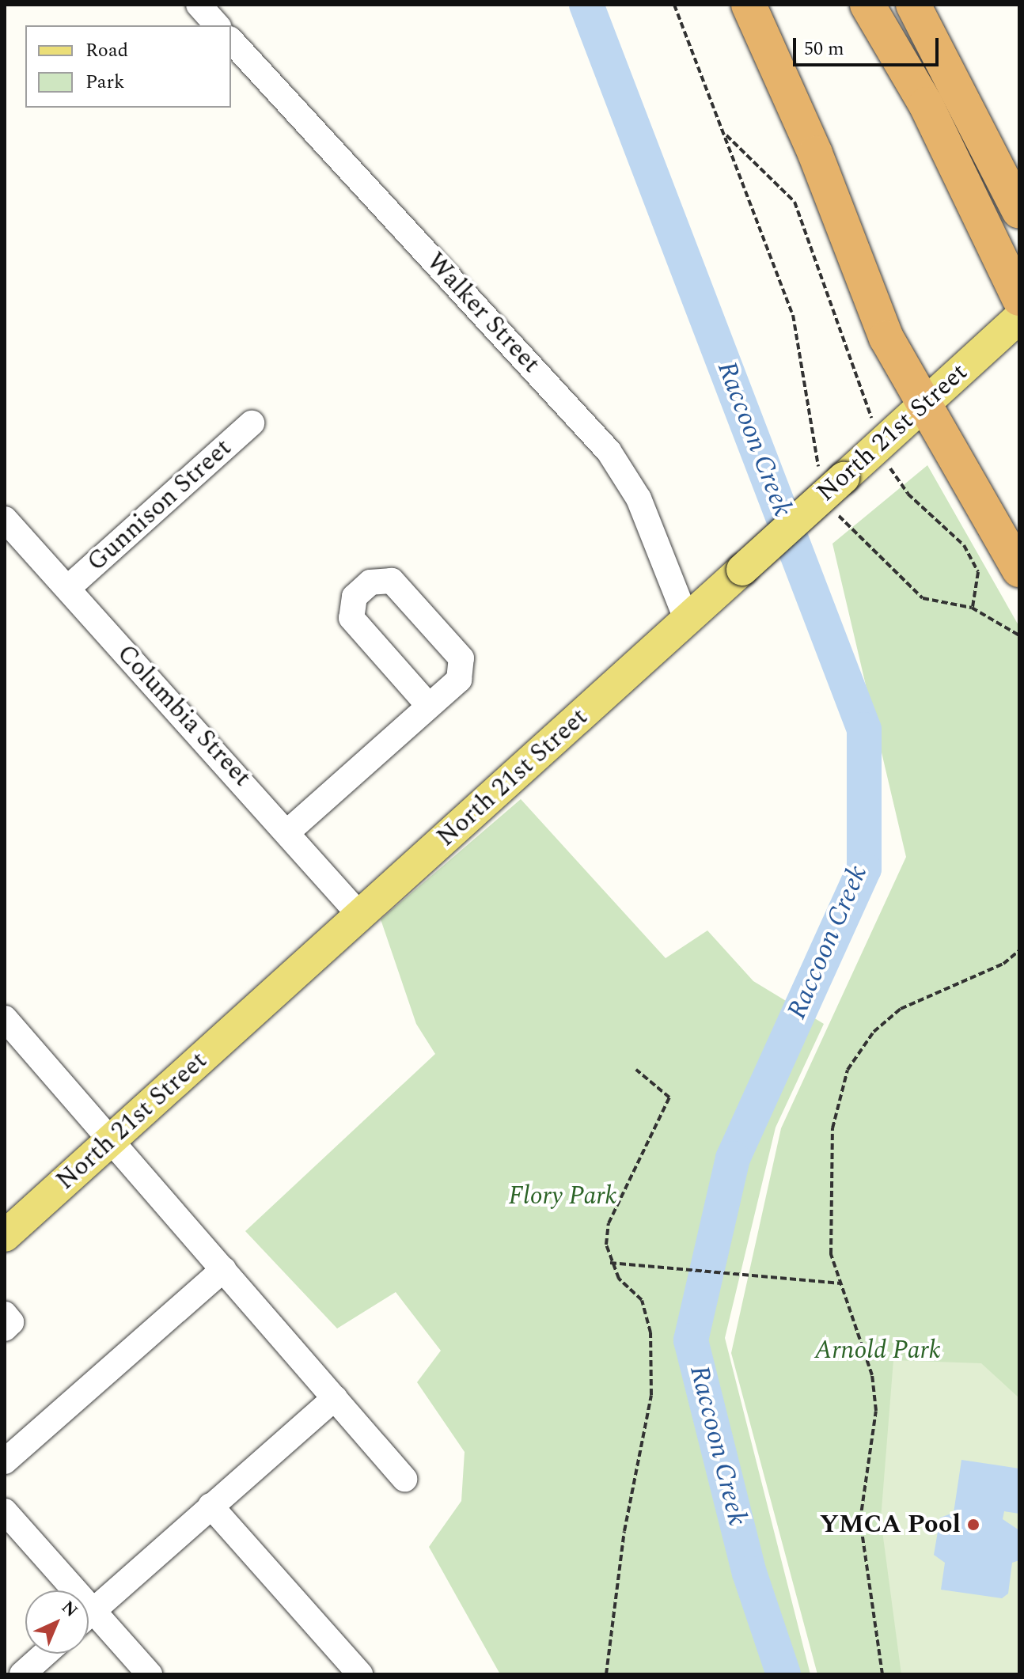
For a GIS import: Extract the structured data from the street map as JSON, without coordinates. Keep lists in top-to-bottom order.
{
  "streets": {
    "main road": ["North 21st Street"],
    "street": ["Walker Street", "Gunnison Street", "Columbia Street"]
  },
  "crossings": [
    ["Walker Street", "North 21st Street"],
    ["North 21st Street", "Columbia Street"],
    ["Gunnison Street", "Columbia Street"]
  ],
  "water": ["Raccoon Creek"],
  "parks": ["Flory Park", "Arnold Park"],
  "places": ["YMCA Pool"],
  "legend": ["Road", "Park"],
  "scale_bar": "50 m",
  "north": "top right"
}
